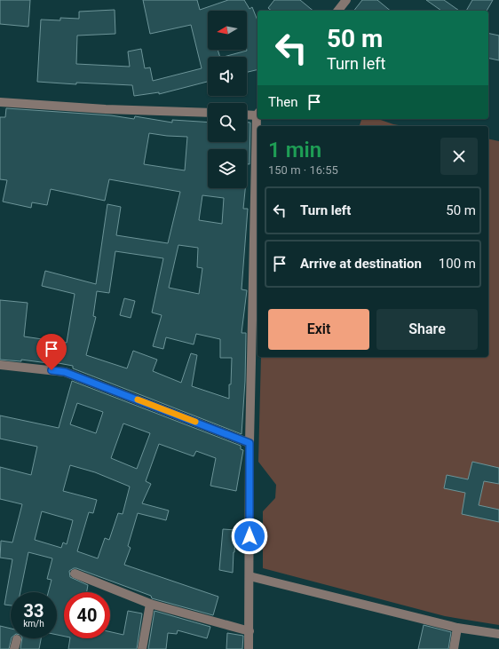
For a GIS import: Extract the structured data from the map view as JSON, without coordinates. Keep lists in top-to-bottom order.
{
  "north": "left",
  "page": {
    "turn": ["50 m", "Turn left"],
    "then": "Then",
    "heading": ["1 min", "150 m · 16:55"],
    "list": [
      {
        "name": "Turn left",
        "value": "50 m"
      },
      {
        "name": "Arrive at destination",
        "value": "100 m"
      }
    ],
    "buttons": ["Exit", "Share"],
    "speed": "33 km/h",
    "limit": "40"
  }
}
